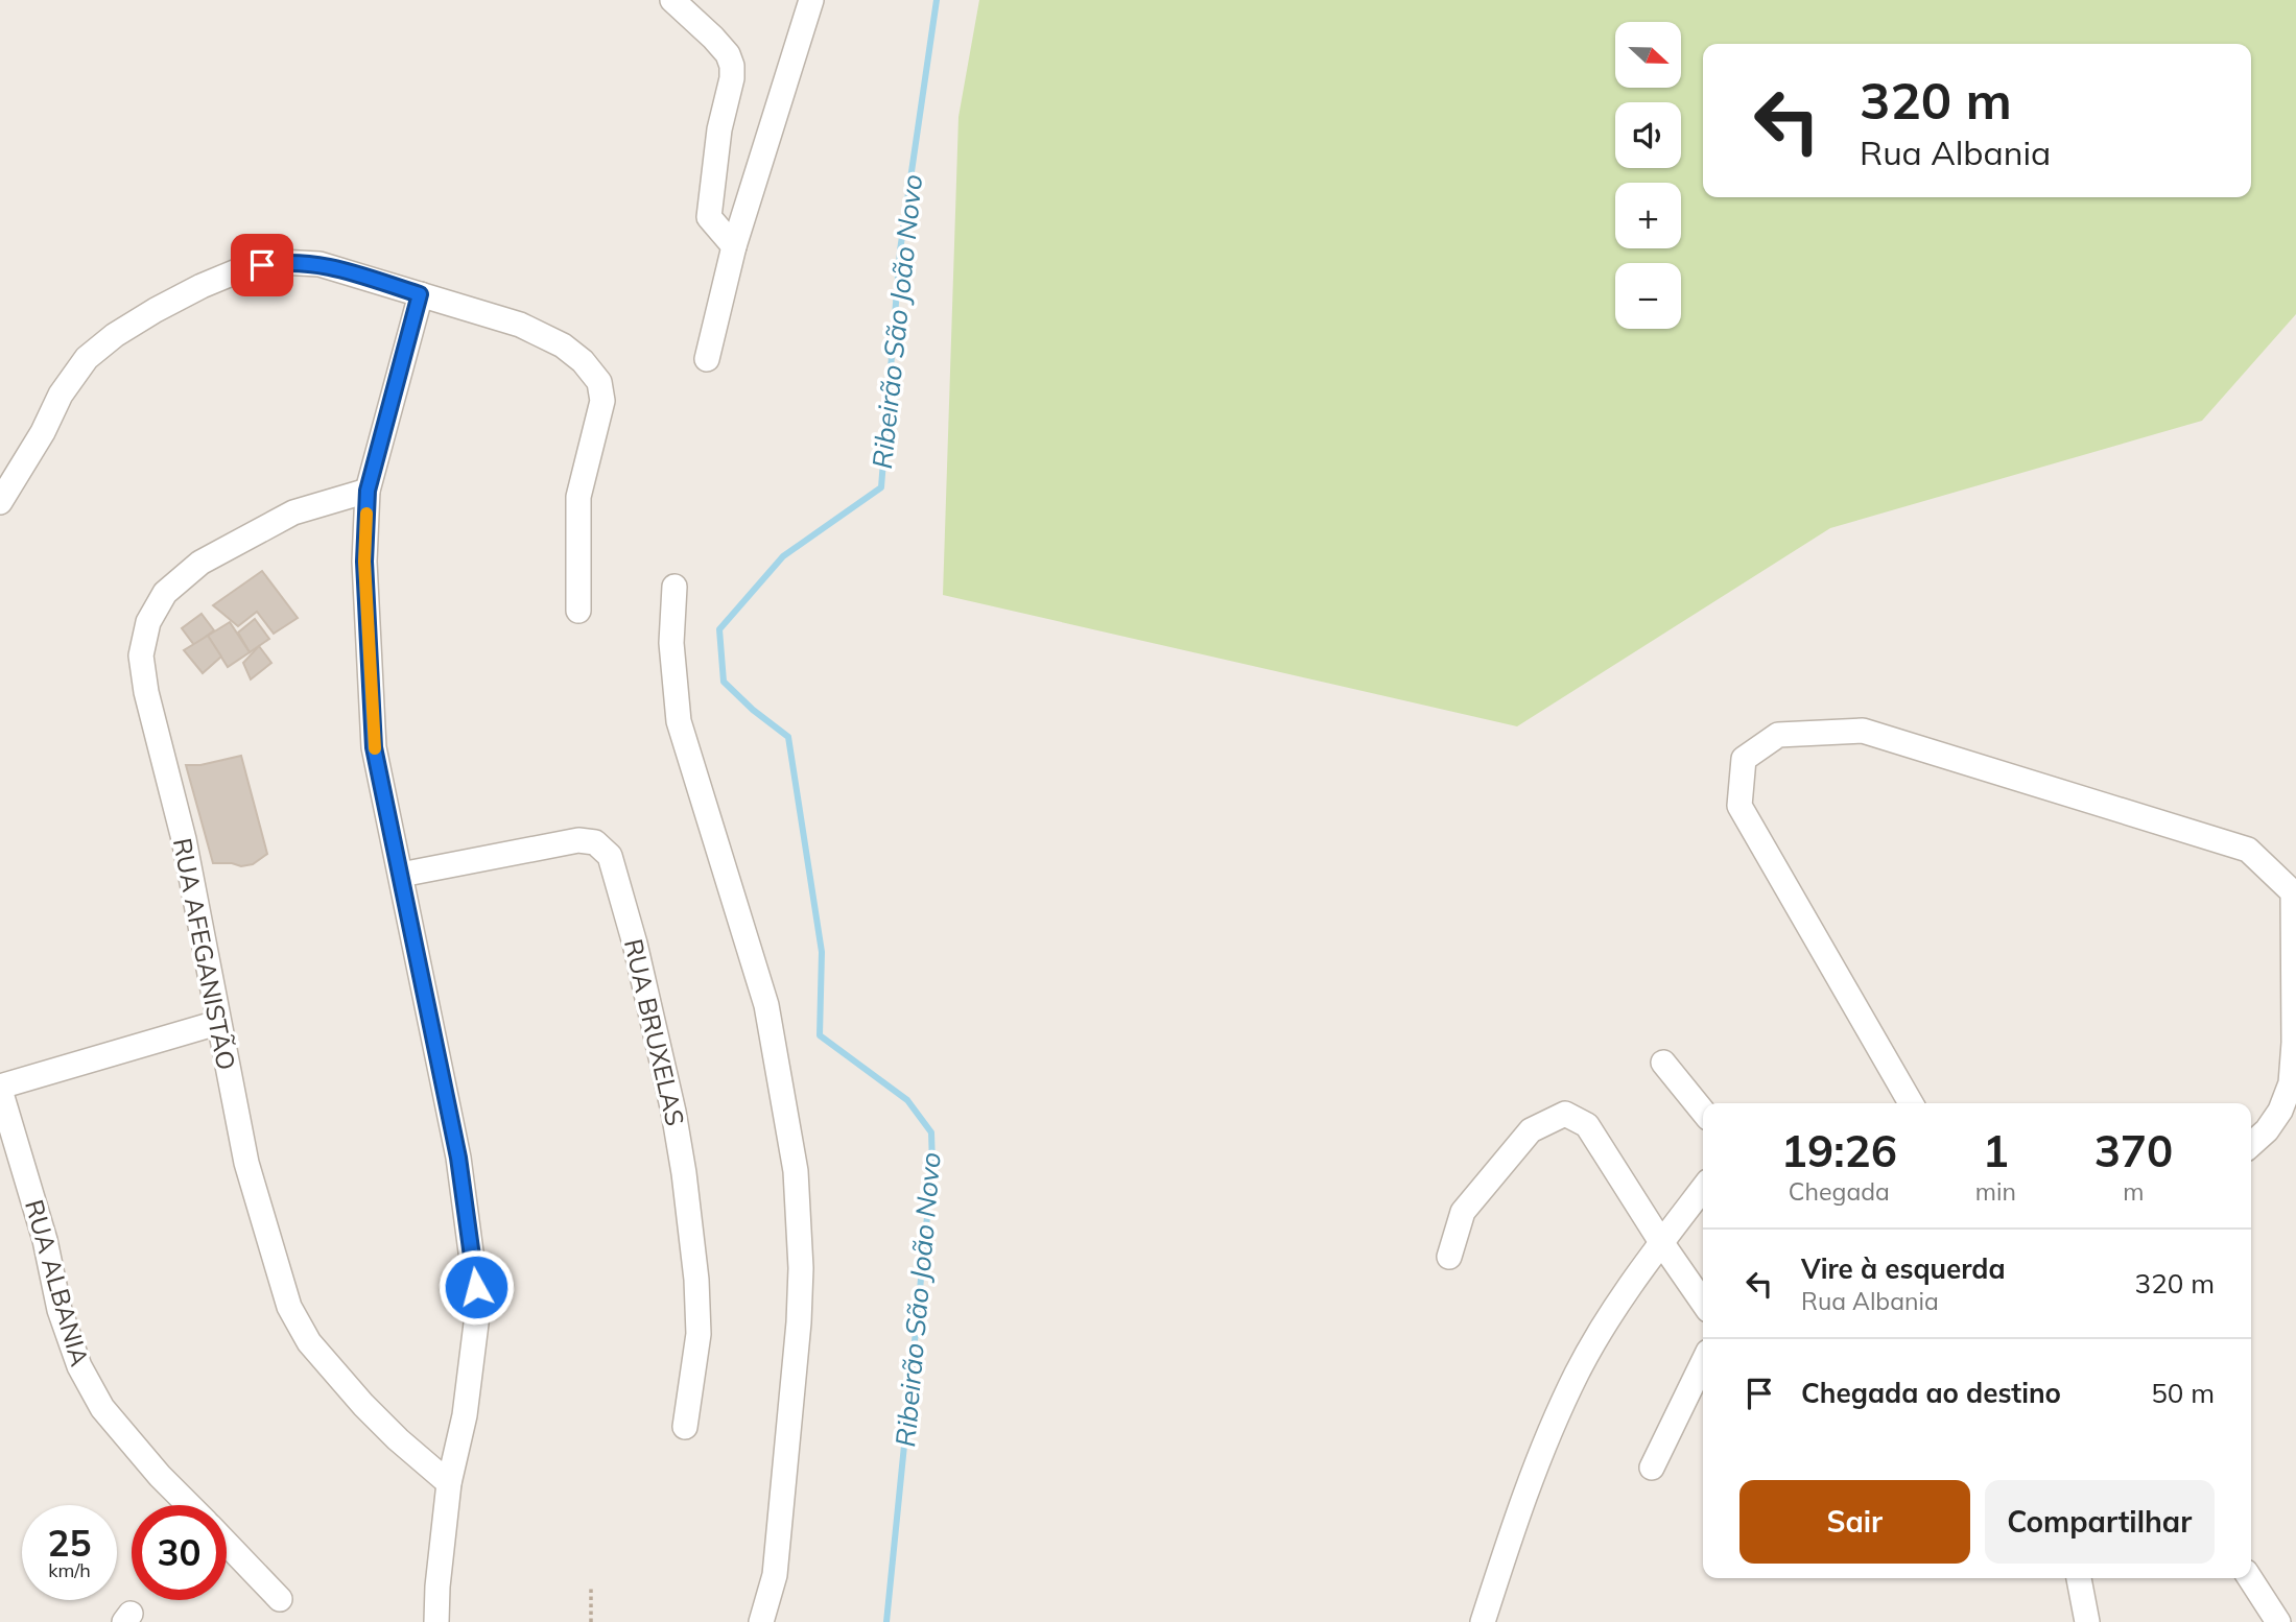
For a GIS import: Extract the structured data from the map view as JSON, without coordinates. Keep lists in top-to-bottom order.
{
  "streets": {
    "street": ["RUA AFEGANISTÃO", "RUA BRUXELAS", "RUA ALBANIA"]
  },
  "water": ["Ribeirão São João Novo"],
  "north": "right",
  "page": {
    "map_buttons": ["+", "−"],
    "turn": ["320 m", "Rua Albania"],
    "eta": [
      "19:26",
      "Chegada",
      "1",
      "min",
      "370",
      "m"
    ],
    "list": [
      {
        "name": "Vire à esquerda",
        "note": "Rua Albania",
        "value": "320 m"
      },
      {
        "name": "Chegada ao destino",
        "value": "50 m"
      }
    ],
    "buttons": ["Sair", "Compartilhar"],
    "speed": "25 km/h",
    "limit": "30"
  }
}
